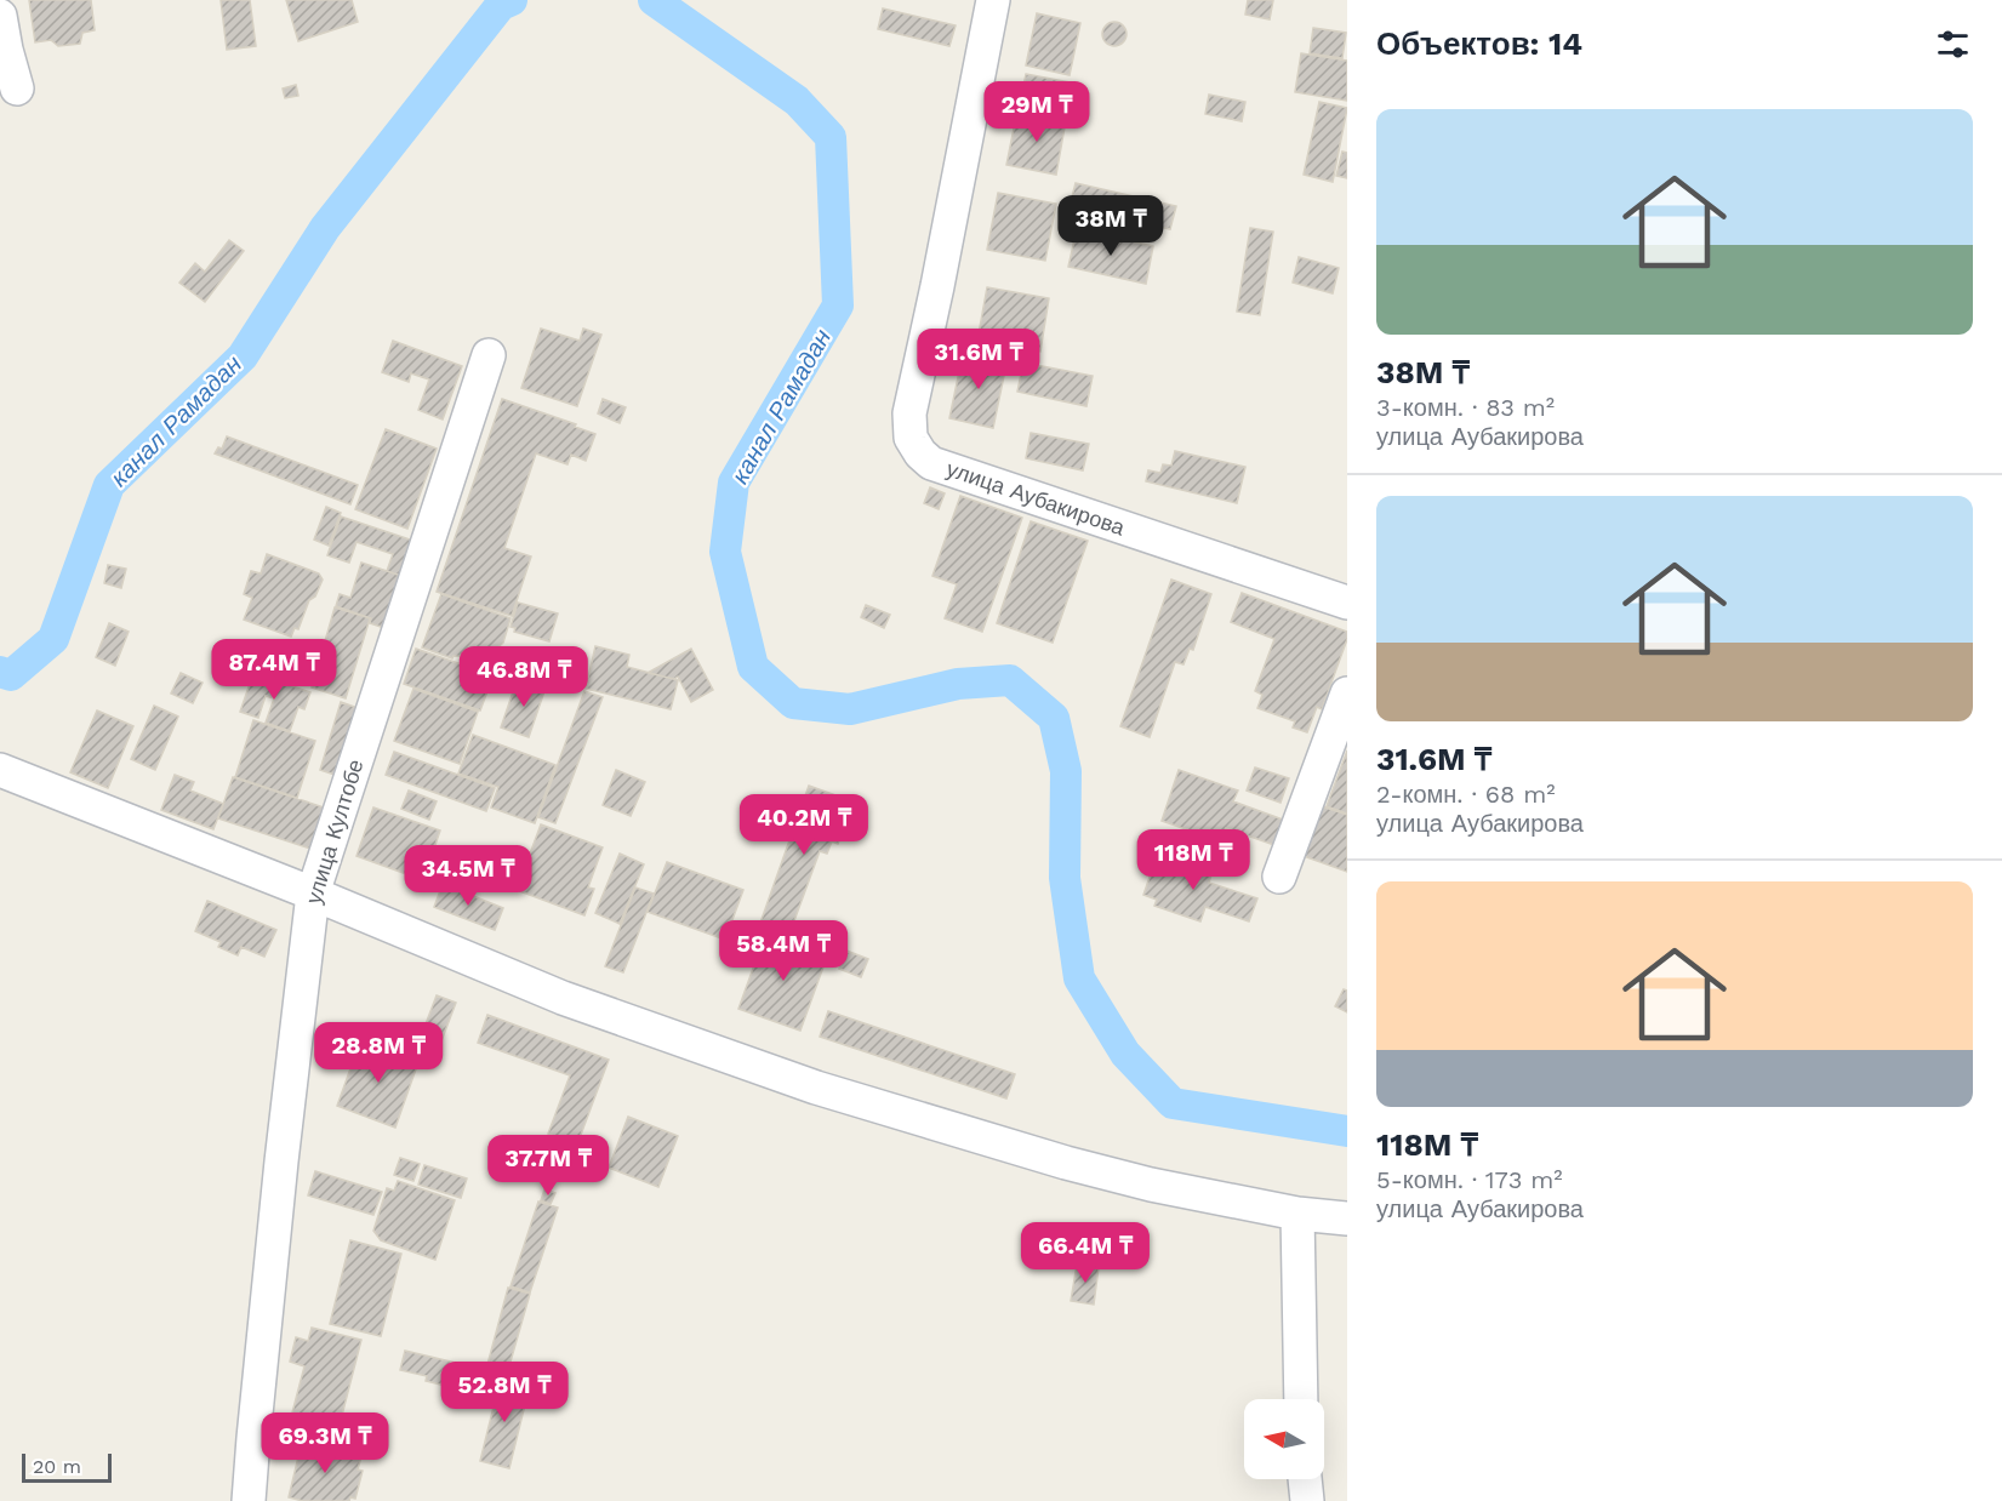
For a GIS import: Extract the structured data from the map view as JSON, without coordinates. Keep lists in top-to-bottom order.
{
  "streets": {
    "street": ["улица Аубакирова", "улица Култобе"]
  },
  "water": ["канал Рамадан"],
  "scale_bar": "20 m",
  "north": "left",
  "page": {
    "heading": "Объектов: 14",
    "price": [
      "29M ₸",
      "38M ₸",
      "31.6M ₸",
      "87.4M ₸",
      "46.8M ₸",
      "40.2M ₸",
      "118M ₸",
      "34.5M ₸",
      "58.4M ₸",
      "28.8M ₸",
      "37.7M ₸",
      "66.4M ₸",
      "52.8M ₸",
      "69.3M ₸"
    ],
    "list": [
      {
        "name": "38M ₸",
        "note": "3-комн. · 83 m² · улица Аубакирова"
      },
      {
        "name": "31.6M ₸",
        "note": "2-комн. · 68 m² · улица Аубакирова"
      },
      {
        "name": "118M ₸",
        "note": "5-комн. · 173 m² · улица Аубакирова"
      }
    ],
    "scale": "20 m"
  }
}
